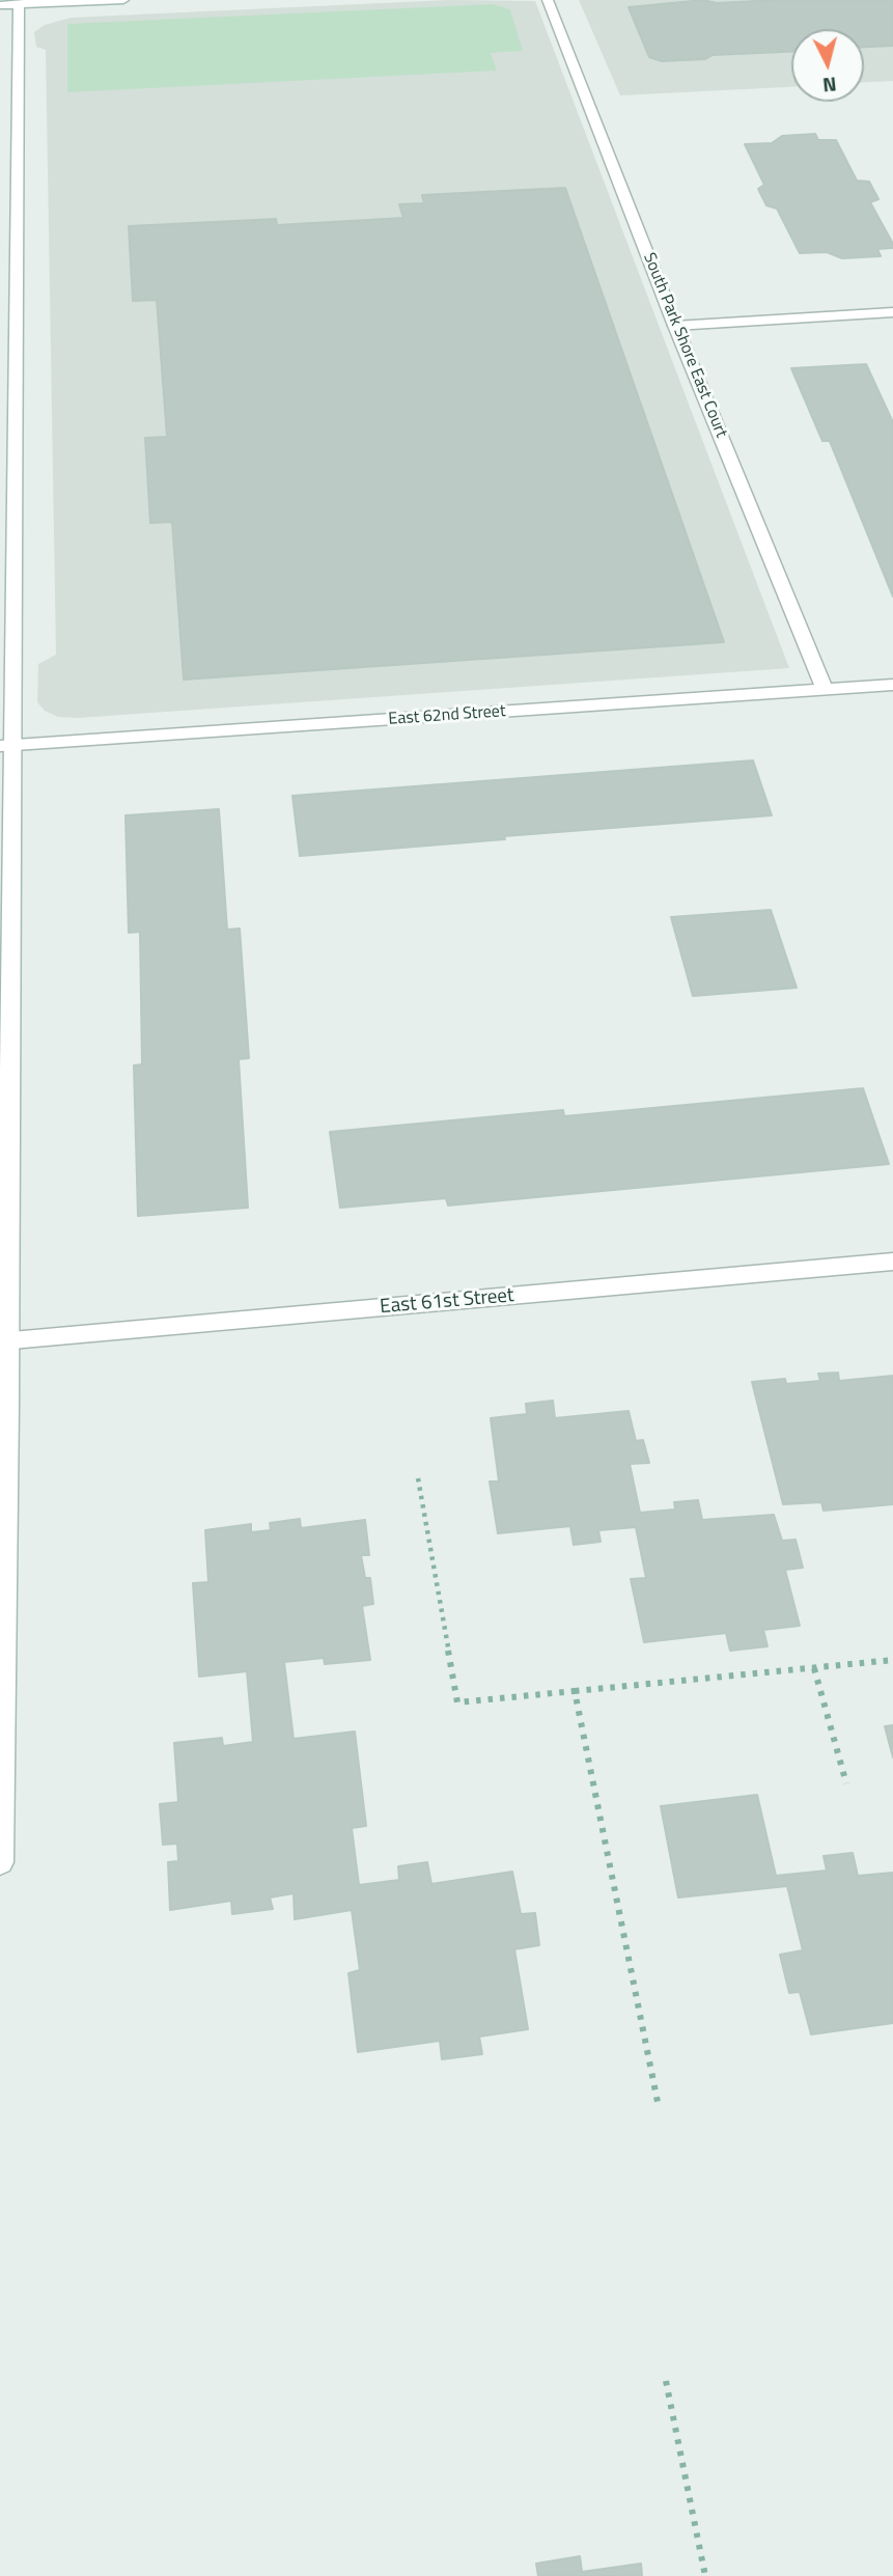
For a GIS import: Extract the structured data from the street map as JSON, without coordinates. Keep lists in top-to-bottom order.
{
  "streets": {
    "street": ["South Park Shore East Court", "East 62nd Street", "East 61st Street"]
  },
  "crossings": [
    ["South Park Shore East Court", "East 62nd Street"]
  ],
  "north": "bottom"
}
